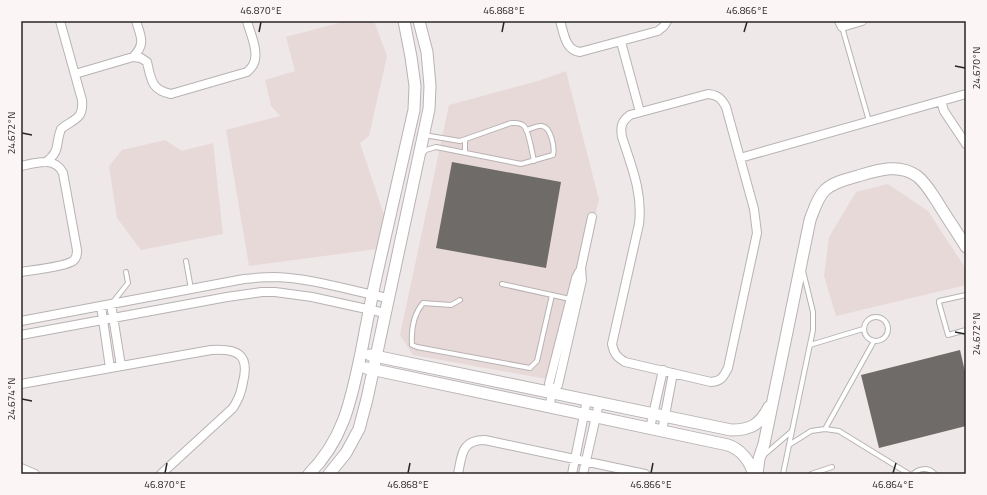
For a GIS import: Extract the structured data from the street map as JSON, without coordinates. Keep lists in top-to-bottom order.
{
  "coordinates": [
    "46.870°E",
    "46.868°E",
    "46.866°E",
    "24.670°N",
    "24.672°N",
    "24.674°N",
    "46.864°E"
  ]
}
